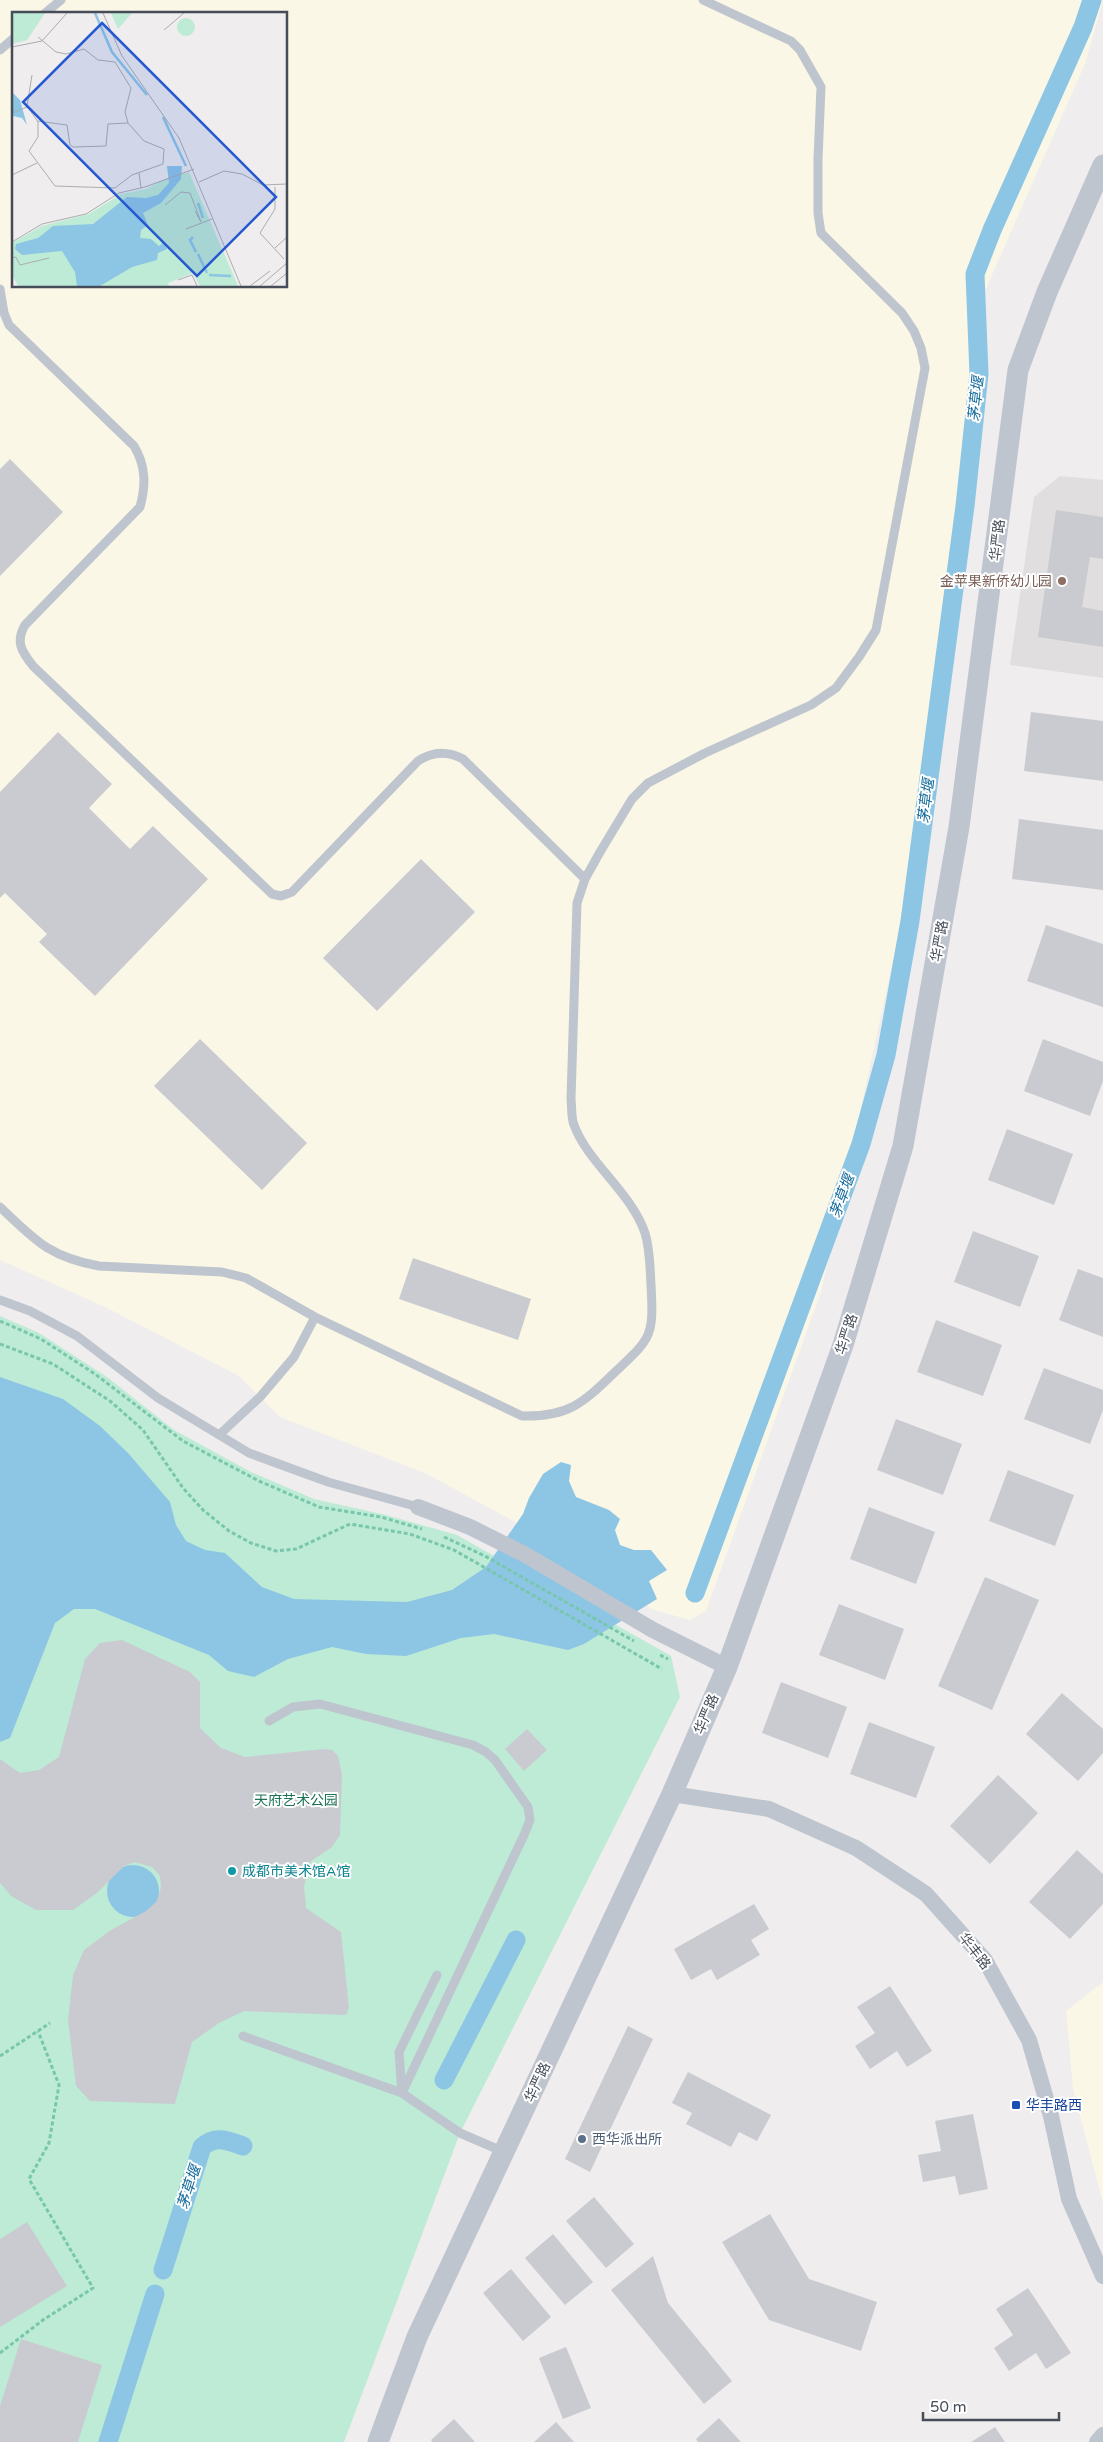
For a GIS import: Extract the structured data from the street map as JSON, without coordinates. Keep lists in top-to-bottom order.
{
  "streets": {
    "street": ["华严路", "华丰路"]
  },
  "crossings": [
    ["华严路", "华丰路"]
  ],
  "water": ["茅草堰"],
  "parks": ["天府艺术公园"],
  "places": {
    "other": ["金苹果新侨幼儿园", "成都市美术馆A馆", "西华派出所"],
    "transit": ["华丰路西"]
  },
  "scale_bar": "50 m"
}
